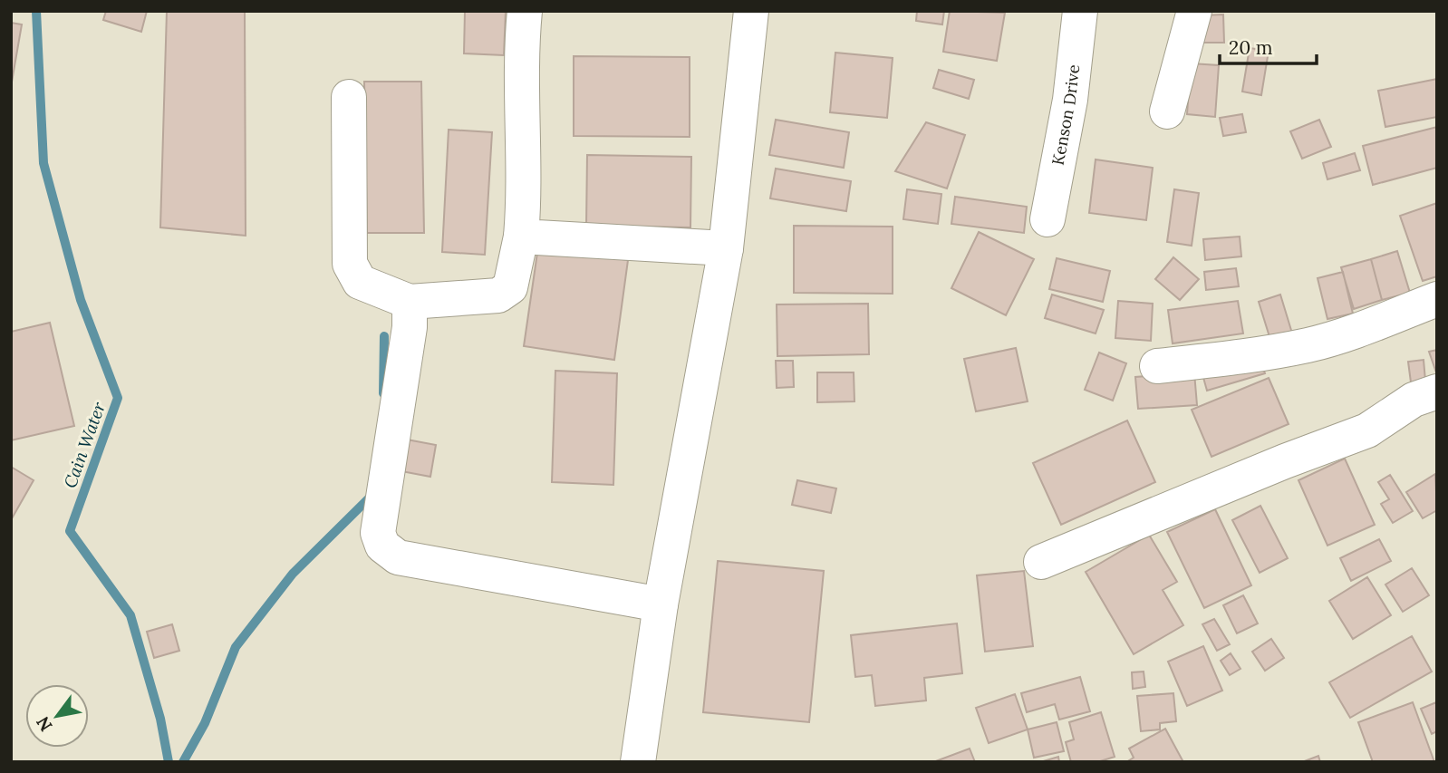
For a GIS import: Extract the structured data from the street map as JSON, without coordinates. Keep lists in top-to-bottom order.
{
  "streets": {
    "street": ["Kenson Drive"]
  },
  "water": ["Cain Water"],
  "scale_bar": "20 m",
  "north": "bottom left"
}
